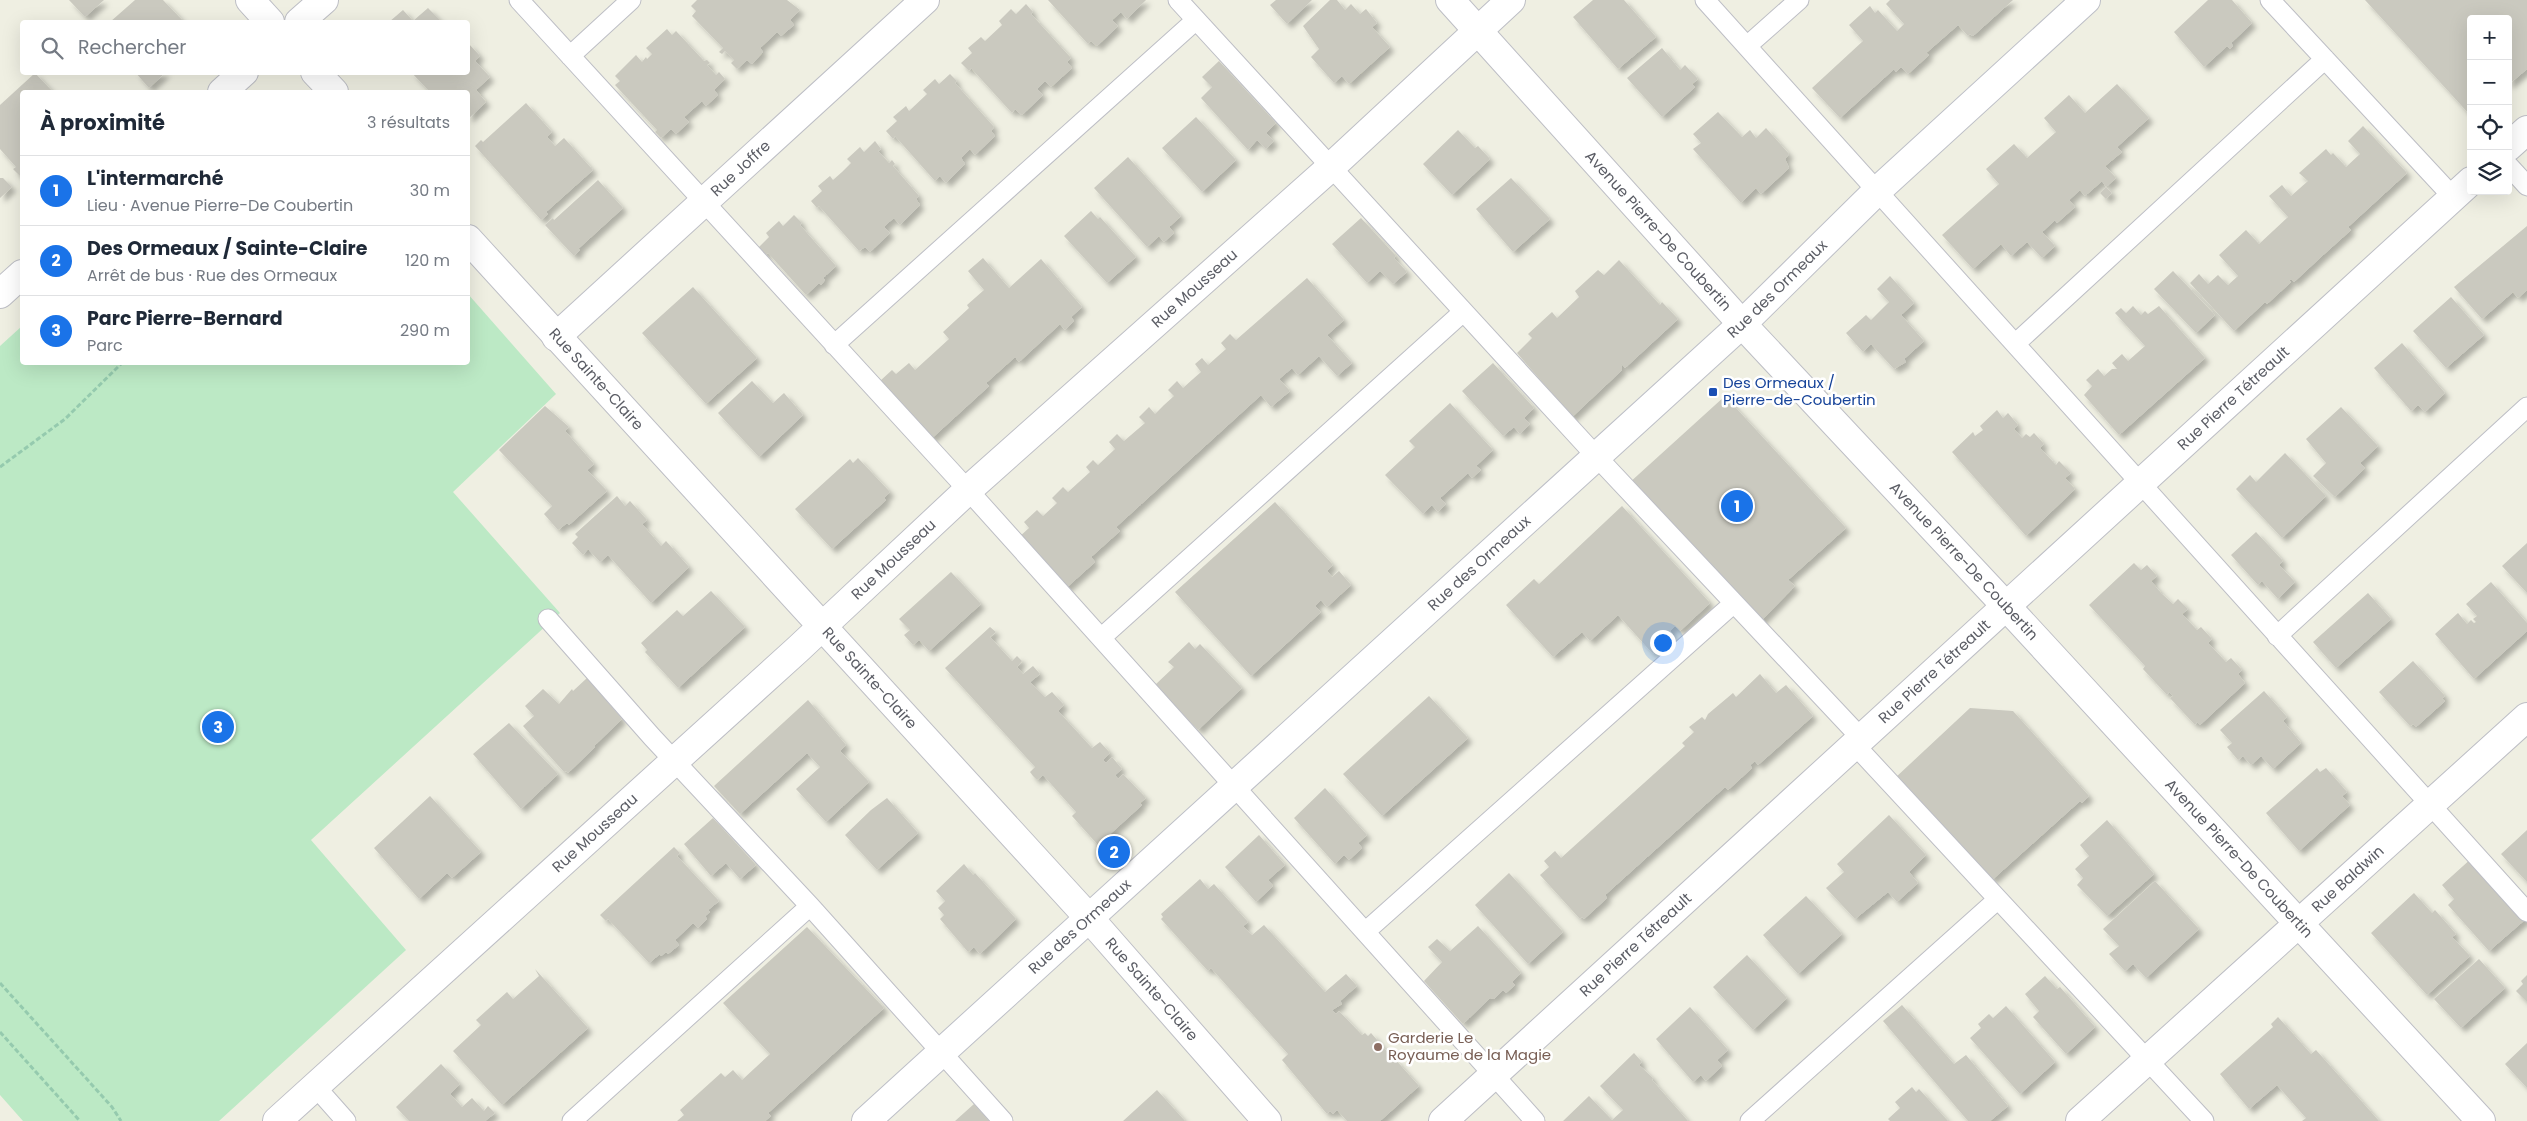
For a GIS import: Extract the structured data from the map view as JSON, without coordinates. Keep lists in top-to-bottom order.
{
  "streets": {
    "street": [
      "Rue Joffre",
      "Avenue Pierre-De Coubertin",
      "Rue Mousseau",
      "Rue des Ormeaux",
      "Rue Sainte-Claire",
      "Rue Pierre Tétreault",
      "Rue Baldwin"
    ]
  },
  "crossings": [
    ["Rue Joffre", "Rue Sainte-Claire"],
    ["Avenue Pierre-De Coubertin", "Rue Mousseau"],
    ["Avenue Pierre-De Coubertin", "Rue des Ormeaux"],
    ["Avenue Pierre-De Coubertin", "Rue Pierre Tétreault"],
    ["Avenue Pierre-De Coubertin", "Rue Baldwin"],
    ["Rue Mousseau", "Rue Sainte-Claire"],
    ["Rue des Ormeaux", "Rue Sainte-Claire"]
  ],
  "places": {
    "transit": ["Des Ormeaux / Pierre-de-Coubertin"],
    "other": ["Garderie Le Royaume de la Magie"]
  },
  "page": {
    "map_buttons": ["+", "−"],
    "search": "Rechercher",
    "heading": ["À proximité", "3 résultats"],
    "list": [
      {
        "mark": "1",
        "name": "L'intermarché",
        "note": "Lieu · Avenue Pierre-De Coubertin",
        "value": "30 m"
      },
      {
        "mark": "2",
        "name": "Des Ormeaux / Sainte-Claire",
        "note": "Arrêt de bus · Rue des Ormeaux",
        "value": "120 m"
      },
      {
        "mark": "3",
        "name": "Parc Pierre-Bernard",
        "note": "Parc",
        "value": "290 m"
      }
    ],
    "pins": ["1", "3", "2"]
  }
}
